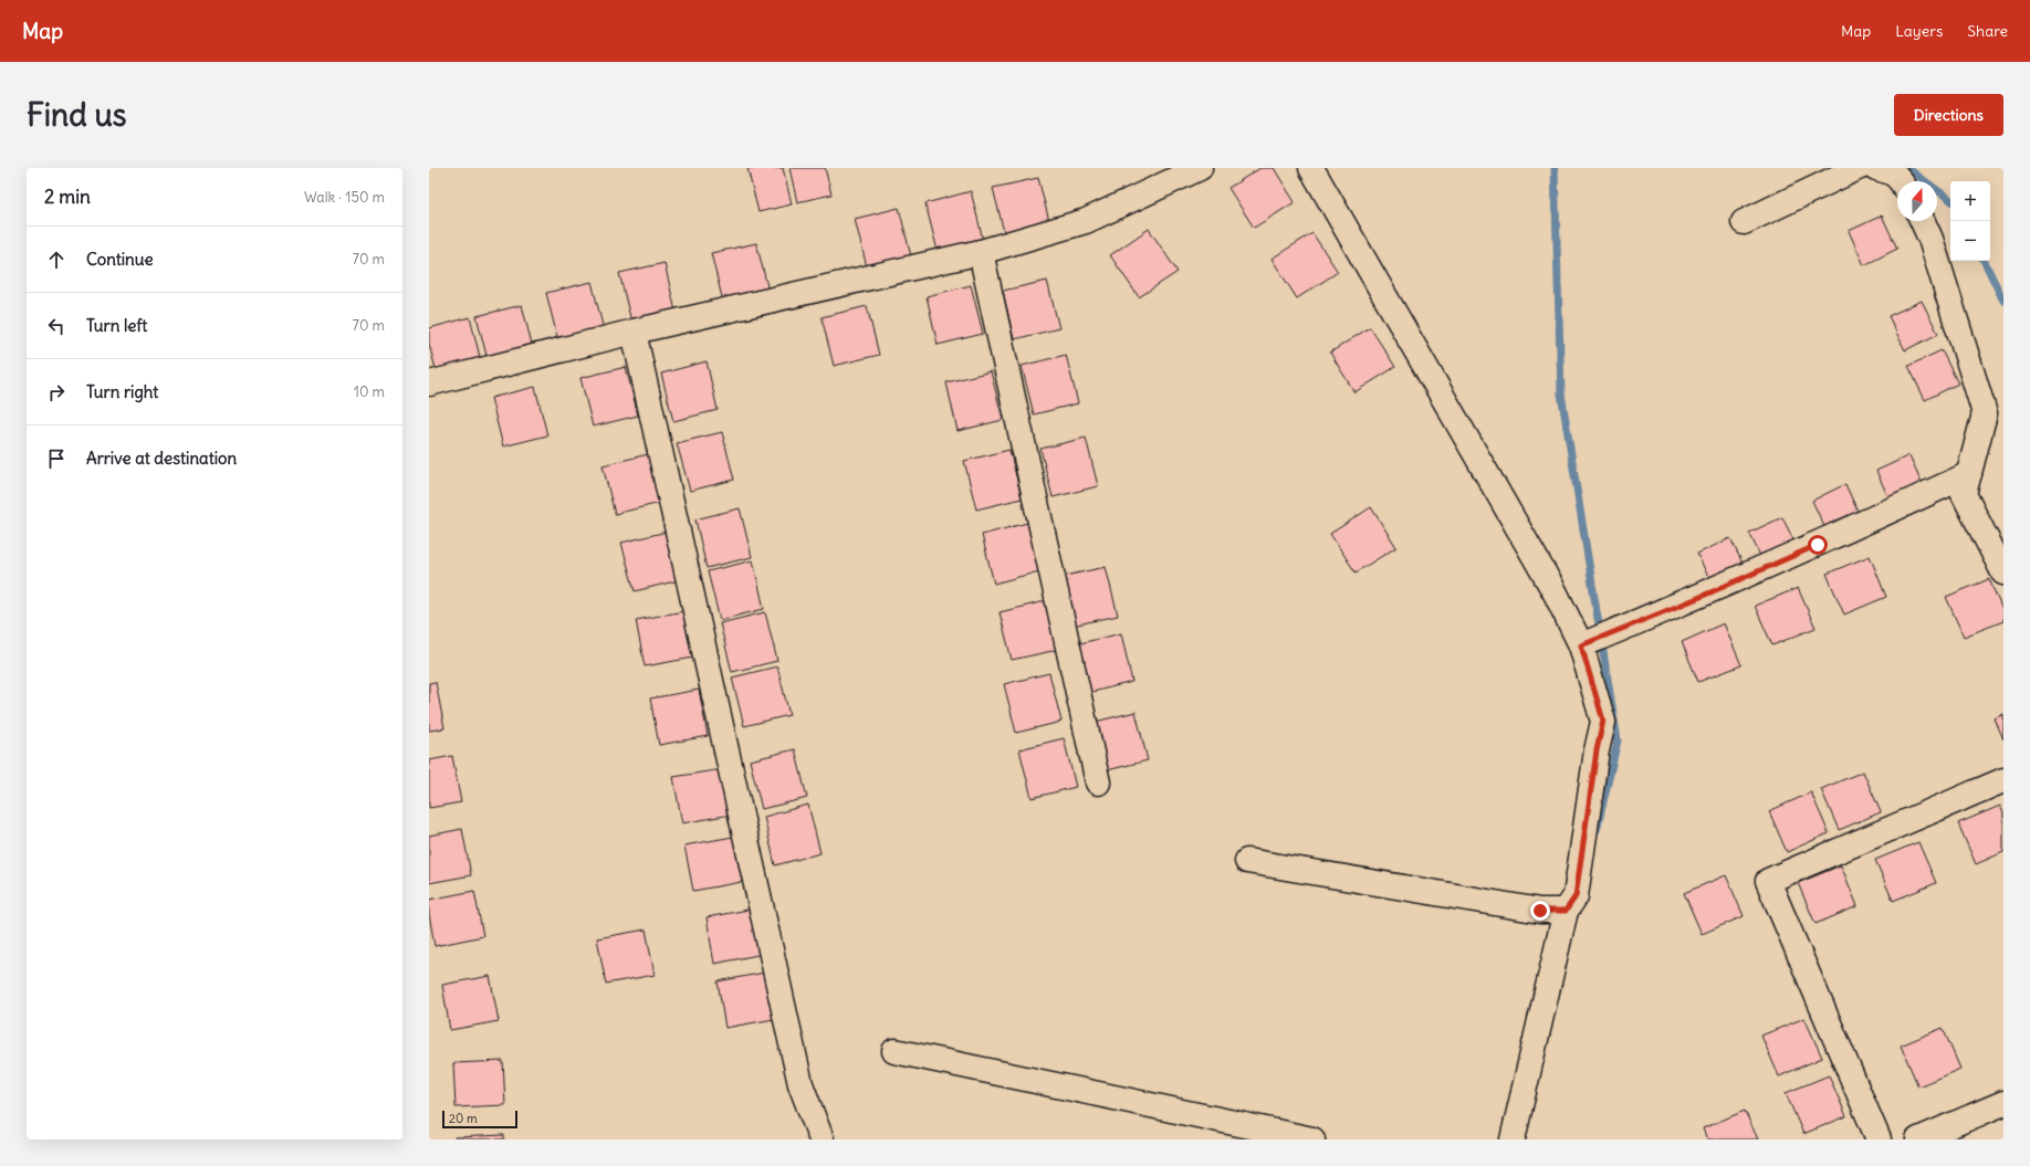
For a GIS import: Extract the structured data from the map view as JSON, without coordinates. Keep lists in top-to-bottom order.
{
  "scale_bar": "20 m",
  "north": "top",
  "page": {
    "header": "Map",
    "nav": ["Map", "Layers", "Share"],
    "buttons": "Directions",
    "title": "Find us",
    "heading": ["2 min", "Walk · 150 m"],
    "map_buttons": ["+", "−"],
    "list": [
      ["Continue", "70 m"],
      ["Turn left", "70 m"],
      ["Turn right", "10 m"],
      "Arrive at destination"
    ],
    "scale": "20 m"
  }
}
